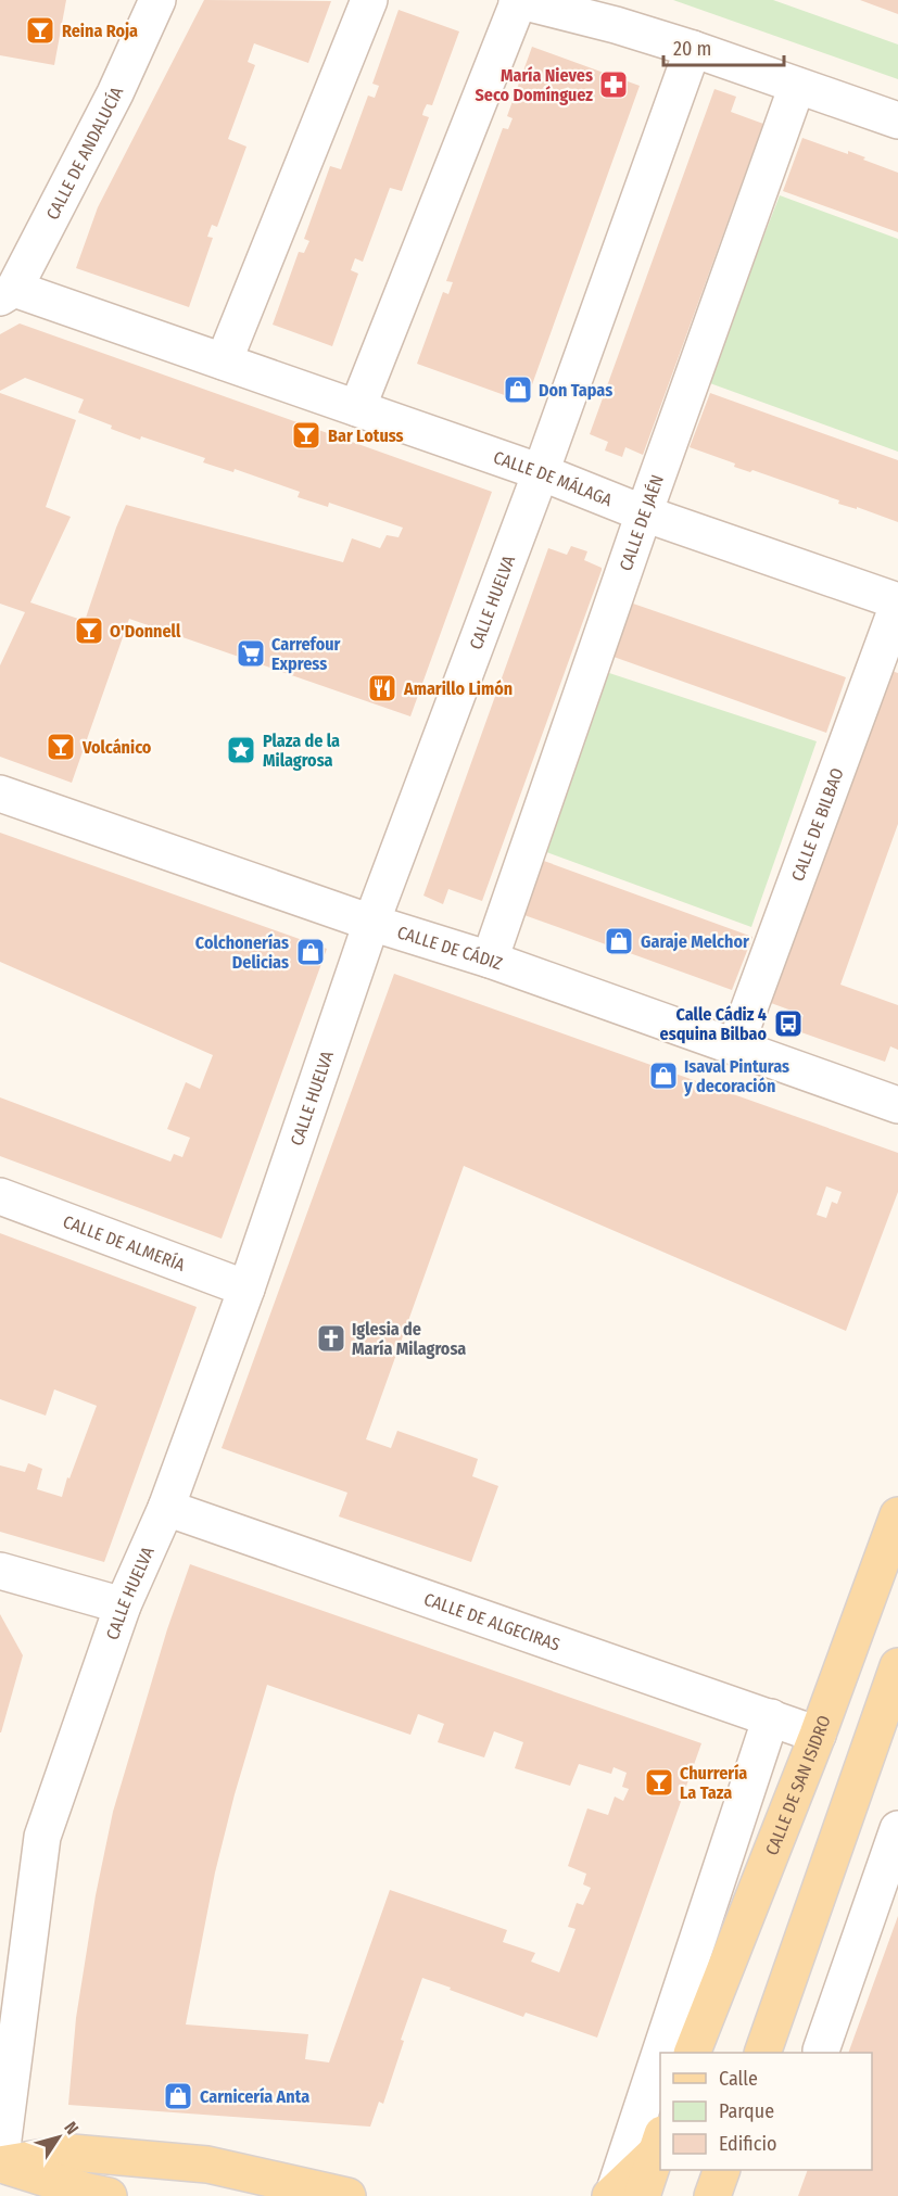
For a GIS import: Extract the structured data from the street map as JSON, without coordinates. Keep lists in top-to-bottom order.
{
  "streets": {
    "main road": ["CALLE DE SAN ISIDRO"],
    "street": [
      "CALLE DE ANDALUCÍA",
      "CALLE DE MÁLAGA",
      "CALLE DE JAÉN",
      "CALLE HUELVA",
      "CALLE DE BILBAO",
      "CALLE DE CÁDIZ",
      "CALLE DE ALMERÍA",
      "CALLE DE ALGECIRAS"
    ]
  },
  "crossings": [
    ["CALLE DE ANDALUCÍA", "CALLE DE MÁLAGA"],
    ["CALLE DE MÁLAGA", "CALLE DE JAÉN"],
    ["CALLE DE MÁLAGA", "CALLE HUELVA"],
    ["CALLE DE MÁLAGA", "CALLE DE BILBAO"],
    ["CALLE DE JAÉN", "CALLE DE CÁDIZ"],
    ["CALLE HUELVA", "CALLE DE CÁDIZ"],
    ["CALLE HUELVA", "CALLE DE ALMERÍA"],
    ["CALLE HUELVA", "CALLE DE ALGECIRAS"],
    ["CALLE DE BILBAO", "CALLE DE CÁDIZ"],
    ["CALLE DE ALGECIRAS", "CALLE DE SAN ISIDRO"]
  ],
  "places": {
    "bar": [
      "Reina Roja",
      "Bar Lotuss",
      "O'Donnell",
      "Volcánico",
      "Churrería La Taza"
    ],
    "pharmacy": ["María Nieves Seco Domínguez"],
    "shop": [
      "Don Tapas",
      "Garaje Melchor",
      "Colchonerías Delicias",
      "Isaval Pinturas y decoración",
      "Carnicería Anta"
    ],
    "supermarket": ["Carrefour Express"],
    "restaurant": ["Amarillo Limón"],
    "place": ["Plaza de la Milagrosa"],
    "bus stop": ["Calle Cádiz 4 esquina Bilbao"],
    "church": ["Iglesia de María Milagrosa"]
  },
  "legend": ["Calle", "Parque", "Edificio"],
  "scale_bar": "20 m",
  "north": "top right"
}
